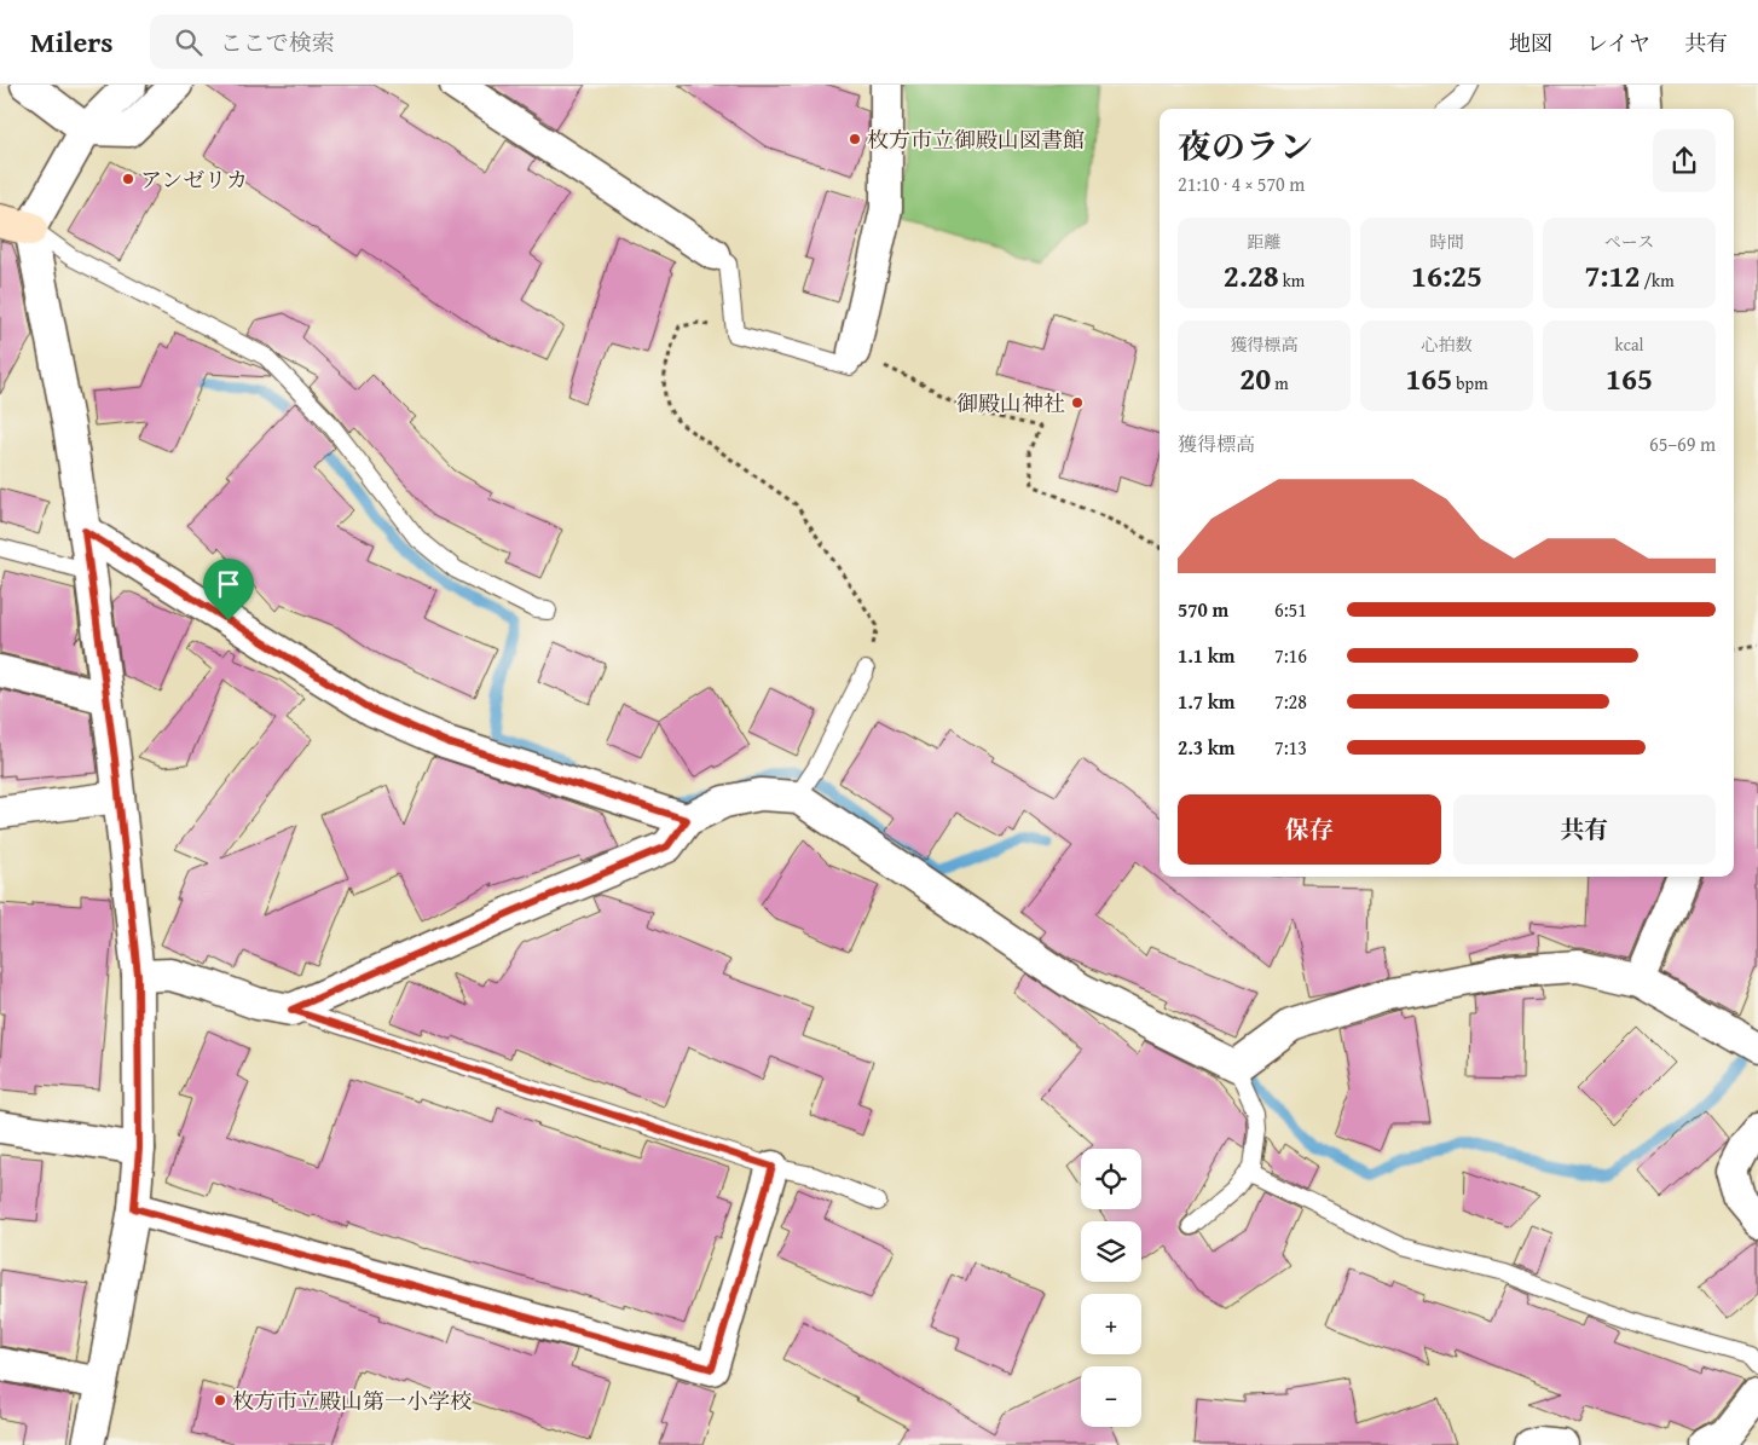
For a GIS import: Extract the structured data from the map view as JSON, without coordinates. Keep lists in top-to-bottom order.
{
  "places": [
    "枚方市立御殿山図書館",
    "アンゼリカ",
    "御殿山神社",
    "枚方市立殿山第一小学校"
  ],
  "page": {
    "header": "Milers",
    "search": "ここで検索",
    "nav": ["地図", "レイヤ", "共有"],
    "heading": ["夜のラン", "21:10 · 4 × 570 m"],
    "stats": [
      ["距離", "2.28 km"],
      ["時間", "16:25"],
      ["ペース", "7:12 /km"],
      ["獲得標高", "20 m"],
      ["心拍数", "165 bpm"],
      ["kcal", "165"]
    ],
    "chart": ["獲得標高", "65–69 m"],
    "list": [
      {
        "name": "570 m",
        "note": "6:51"
      },
      {
        "name": "1.1 km",
        "note": "7:16"
      },
      {
        "name": "1.7 km",
        "note": "7:28"
      },
      {
        "name": "2.3 km",
        "note": "7:13"
      }
    ],
    "buttons": ["保存", "共有"],
    "map_buttons": ["+", "−"]
  }
}
